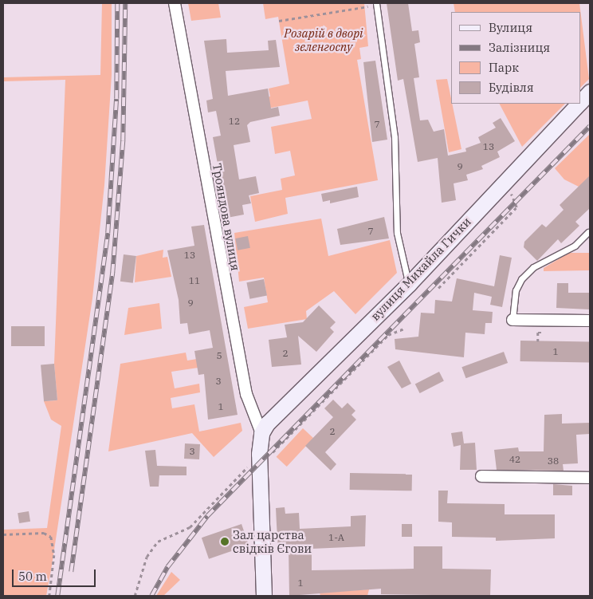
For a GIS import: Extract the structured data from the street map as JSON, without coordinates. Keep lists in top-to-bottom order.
{
  "streets": {
    "street": ["Трояндова вулиця", "вулиця Михайла Гички"]
  },
  "crossings": [
    ["Трояндова вулиця", "вулиця Михайла Гички"]
  ],
  "parks": ["Розарій в дворі зеленгоспу"],
  "places": ["Зал царства свідків Єгови"],
  "house_numbers": [
    "12",
    "7",
    "13",
    "9",
    "7",
    "13",
    "11",
    "9",
    "1",
    "2",
    "5",
    "3",
    "1",
    "2",
    "3",
    "42",
    "38",
    "1-А",
    "1"
  ],
  "legend": [
    "Вулиця",
    "Залізниця",
    "Парк",
    "Будівля"
  ],
  "scale_bar": "50 m"
}
